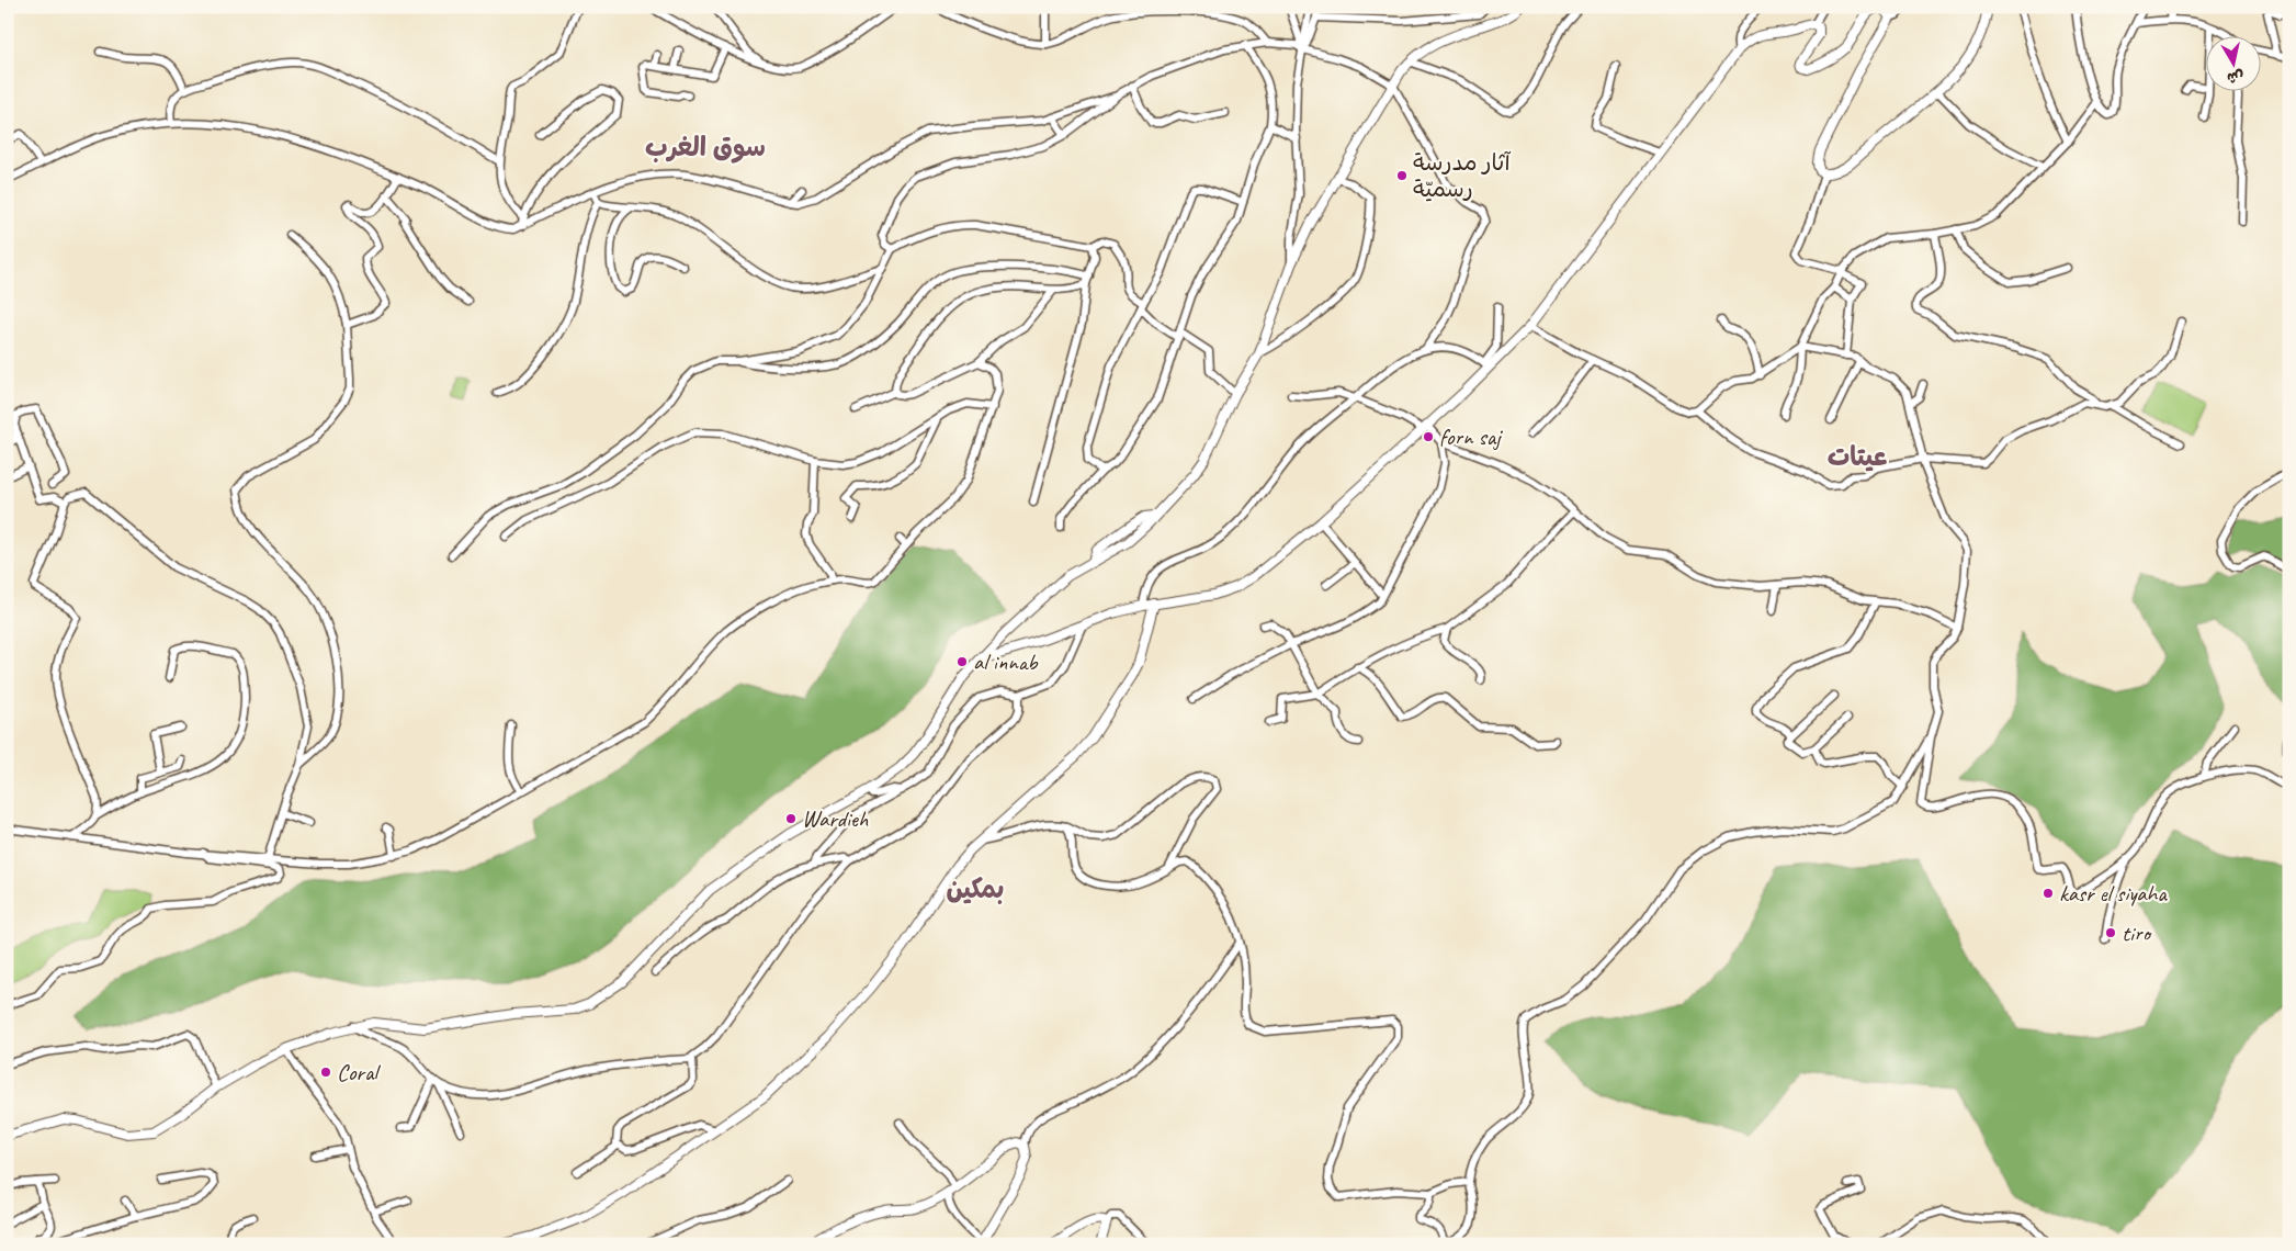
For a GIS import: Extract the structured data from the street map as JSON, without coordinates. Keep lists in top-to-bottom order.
{
  "districts": ["سوق الغرب", "عيتات", "بمكين"],
  "places": [
    "آثار مدرسة رسميّة",
    "forn saj",
    "al innab",
    "Wardieh",
    "kasr el siyaha",
    "tiro",
    "Coral"
  ],
  "north": "bottom"
}
